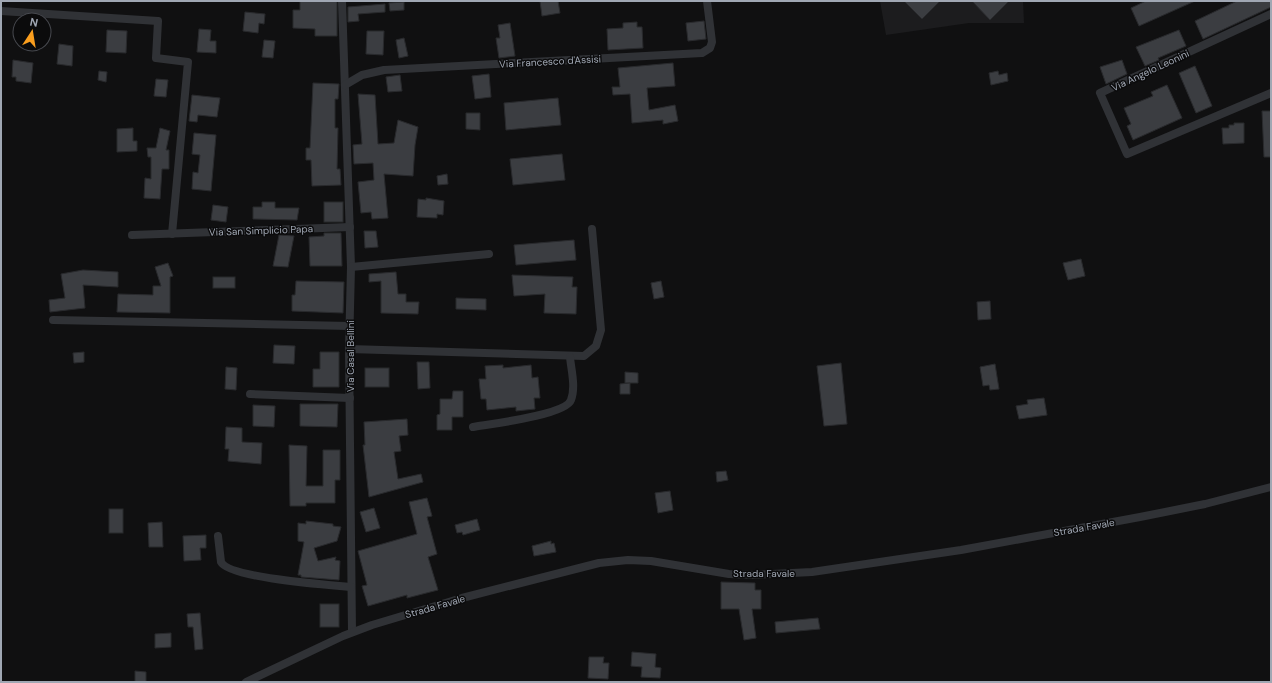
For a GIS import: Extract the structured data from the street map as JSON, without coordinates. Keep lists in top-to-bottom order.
{
  "streets": {
    "street": [
      "Via Francesco d'Assisi",
      "Via Angelo Leonini",
      "Via San Simplicio Papa",
      "Via Casal Bellini",
      "Strada Favale"
    ]
  },
  "crossings": [
    ["Via Francesco d'Assisi", "Via Casal Bellini"],
    ["Via San Simplicio Papa", "Via Casal Bellini"],
    ["Via Casal Bellini", "Strada Favale"]
  ],
  "north": "top"
}
